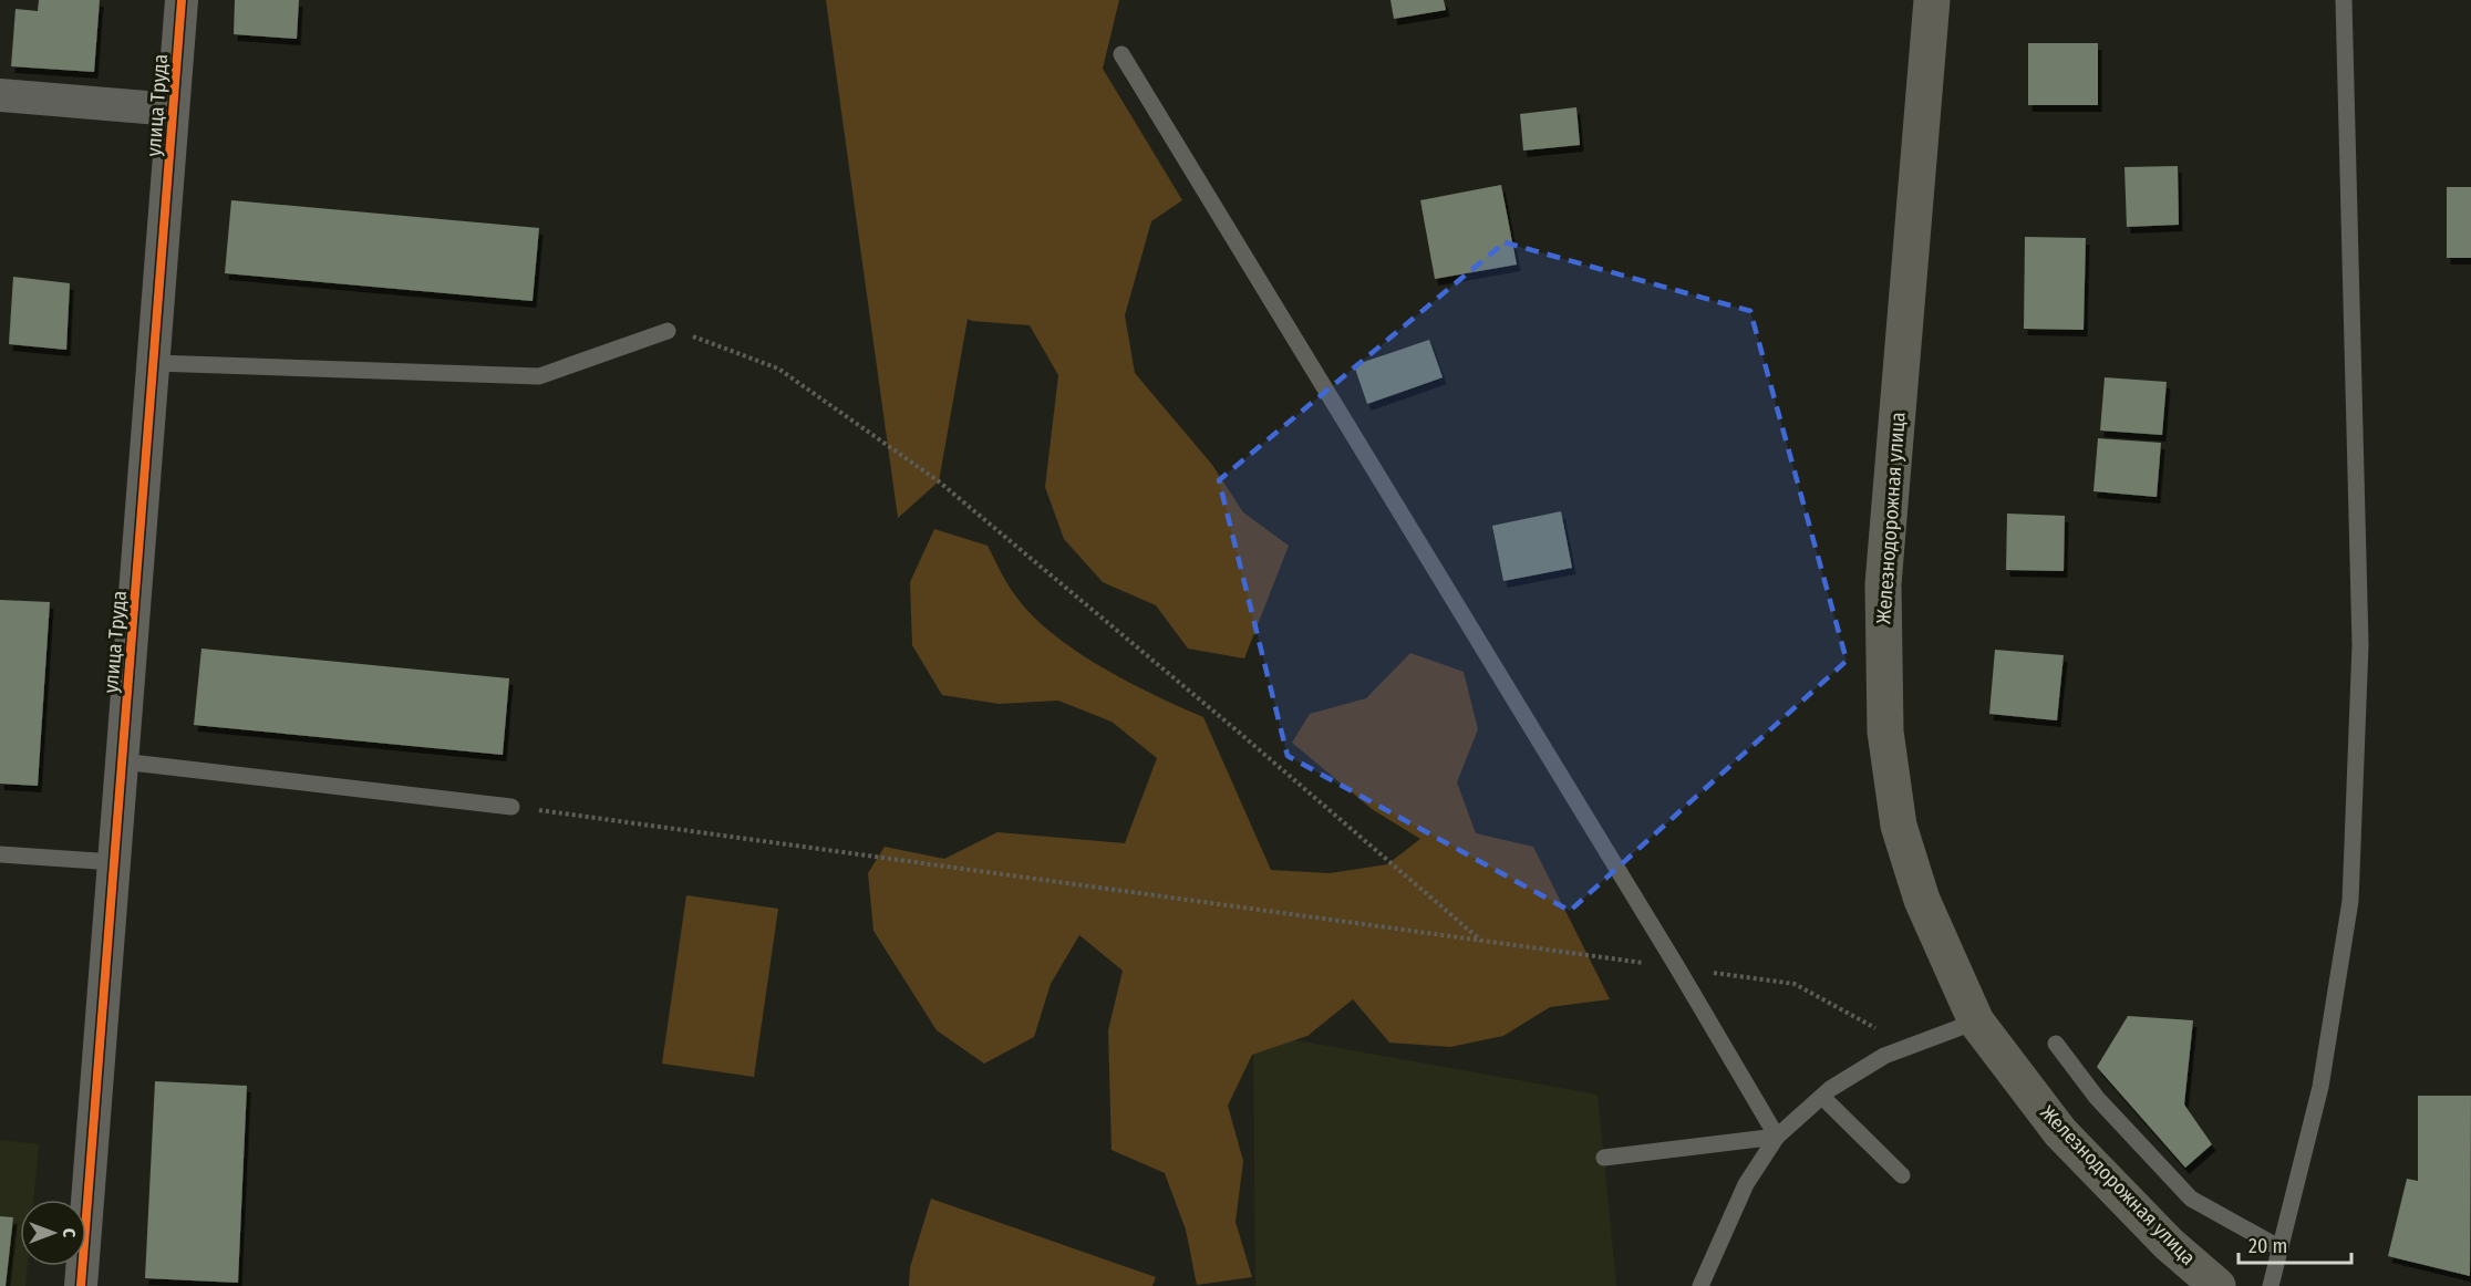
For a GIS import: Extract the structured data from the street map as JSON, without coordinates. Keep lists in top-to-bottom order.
{
  "streets": {
    "main road": ["Железнодорожная улица"],
    "street": ["улица Труда"]
  },
  "scale_bar": "20 m",
  "north": "right"
}
